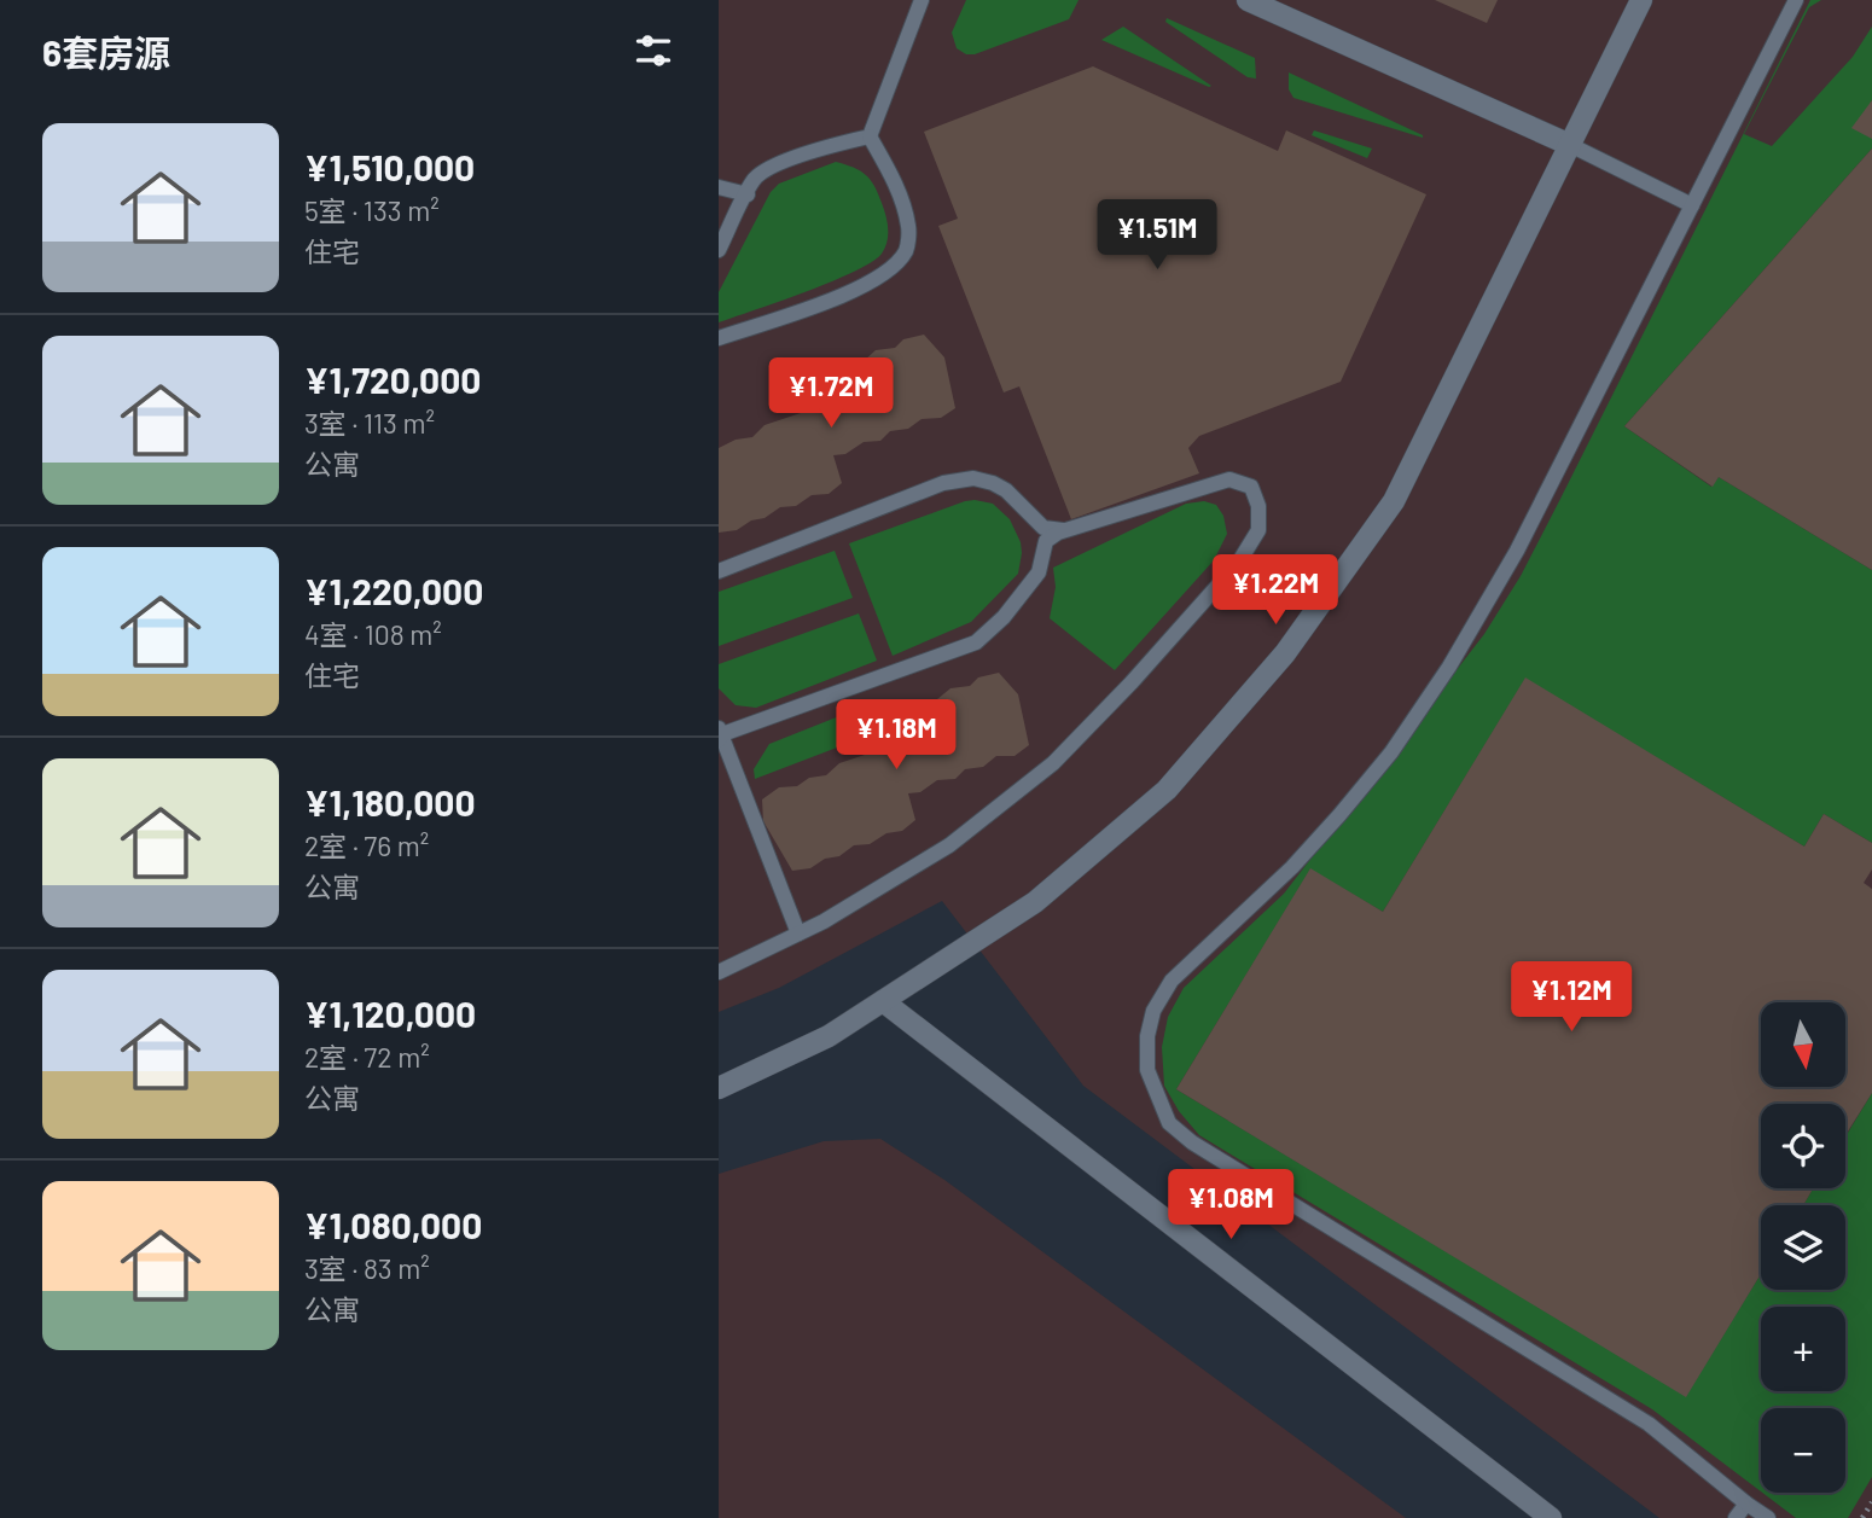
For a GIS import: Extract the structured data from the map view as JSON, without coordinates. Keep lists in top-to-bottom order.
{
  "north": "bottom",
  "page": {
    "heading": "6套房源",
    "list": [
      {
        "name": "¥1,510,000",
        "note": "5室 · 133 m² · 住宅"
      },
      {
        "name": "¥1,720,000",
        "note": "3室 · 113 m² · 公寓"
      },
      {
        "name": "¥1,220,000",
        "note": "4室 · 108 m² · 住宅"
      },
      {
        "name": "¥1,180,000",
        "note": "2室 · 76 m² · 公寓"
      },
      {
        "name": "¥1,120,000",
        "note": "2室 · 72 m² · 公寓"
      },
      {
        "name": "¥1,080,000",
        "note": "3室 · 83 m² · 公寓"
      }
    ],
    "price": [
      "¥1.51M",
      "¥1.72M",
      "¥1.22M",
      "¥1.18M",
      "¥1.12M",
      "¥1.08M"
    ],
    "map_buttons": ["+", "−"]
  }
}
